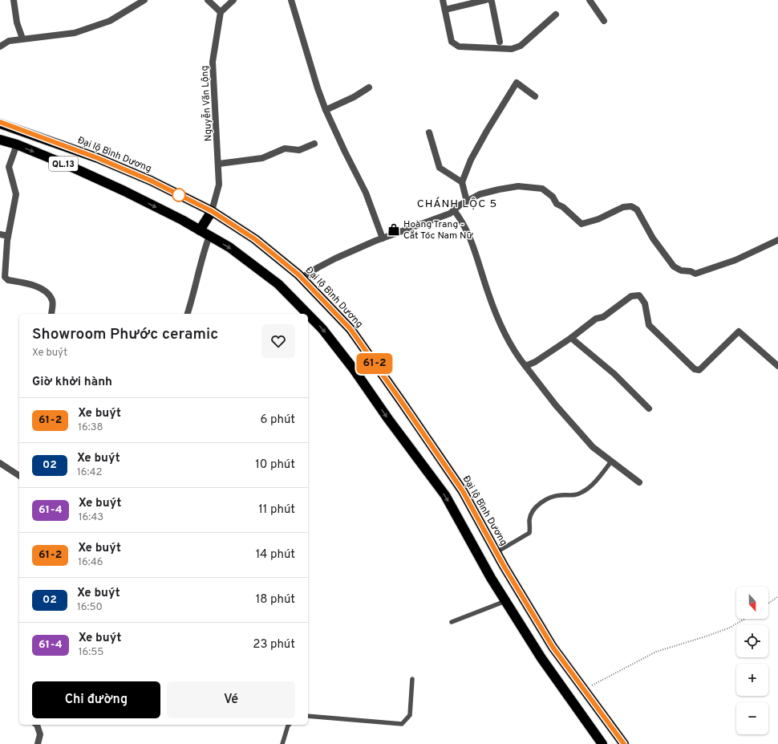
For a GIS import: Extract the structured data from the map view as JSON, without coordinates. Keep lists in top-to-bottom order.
{
  "streets": {
    "highway": ["Đại lộ Bình Dương", "QL.13"],
    "street": ["Nguyễn Văn Lộng"]
  },
  "crossings": [
    ["Nguyễn Văn Lộng", "Đại lộ Bình Dương"]
  ],
  "districts": ["CHÁNH LỘC 5"],
  "places": {
    "shop": ["Hoàng Trang - Cắt Tóc Nam Nữ"]
  },
  "lines": ["bus line 61-2"],
  "north": "bottom",
  "page": {
    "on_map": "61-2",
    "heading": [
      ["Showroom Phước ceramic", "Xe buýt"],
      "Giờ khởi hành"
    ],
    "list": [
      {
        "mark": "61-2",
        "name": "Xe buýt",
        "note": "16:38",
        "value": "6 phút"
      },
      {
        "mark": "02",
        "name": "Xe buýt",
        "note": "16:42",
        "value": "10 phút"
      },
      {
        "mark": "61-4",
        "name": "Xe buýt",
        "note": "16:43",
        "value": "11 phút"
      },
      {
        "mark": "61-2",
        "name": "Xe buýt",
        "note": "16:46",
        "value": "14 phút"
      },
      {
        "mark": "02",
        "name": "Xe buýt",
        "note": "16:50",
        "value": "18 phút"
      },
      {
        "mark": "61-4",
        "name": "Xe buýt",
        "note": "16:55",
        "value": "23 phút"
      }
    ],
    "map_buttons": ["+", "−"],
    "buttons": ["Chỉ đường", "Vé"]
  }
}
